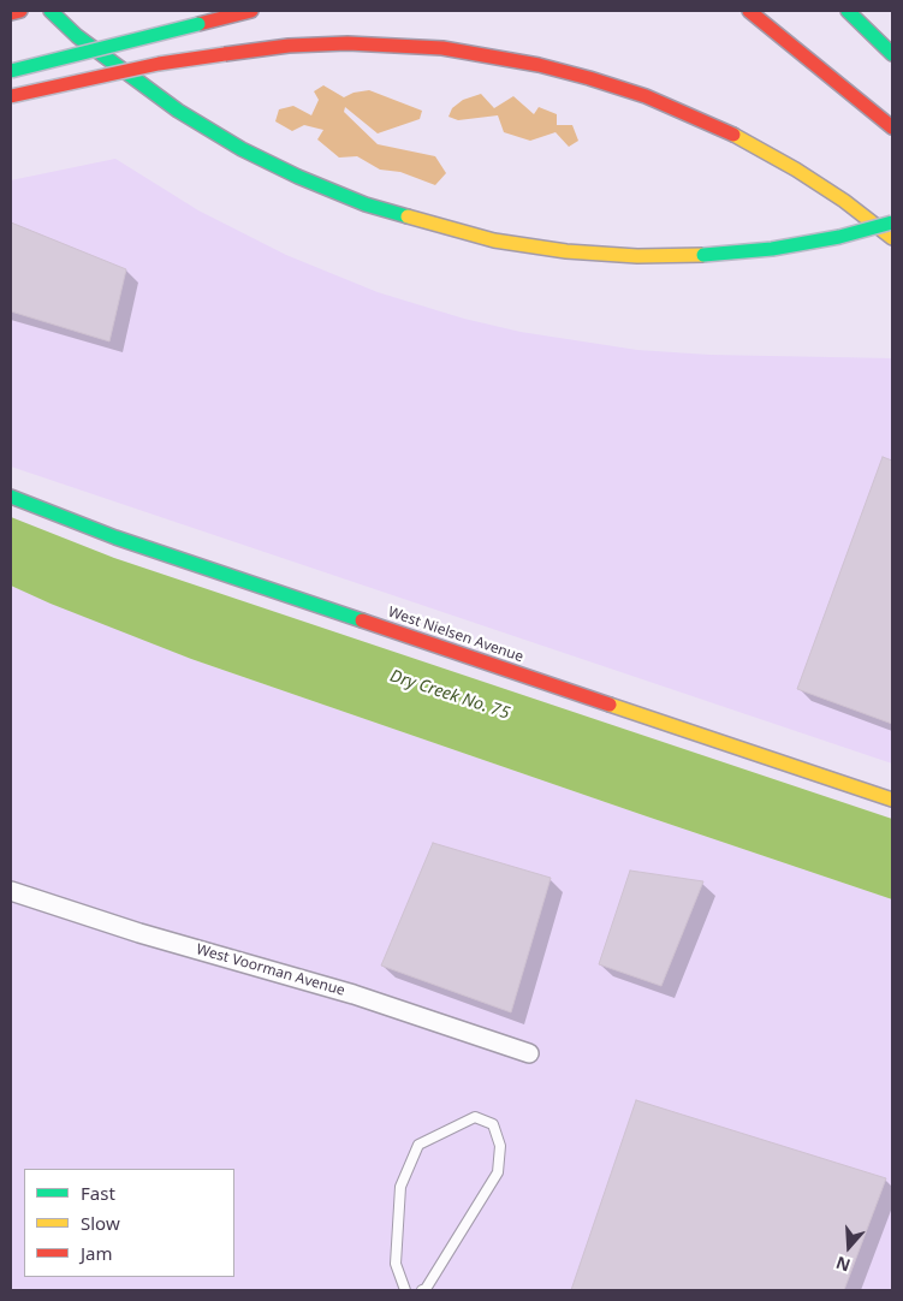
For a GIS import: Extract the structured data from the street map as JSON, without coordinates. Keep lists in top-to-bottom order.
{
  "streets": {
    "main road": ["West Nielsen Avenue"],
    "street": ["West Voorman Avenue"]
  },
  "water": ["Dry Creek No. 75"],
  "legend": ["Fast", "Slow", "Jam"],
  "north": "bottom"
}
